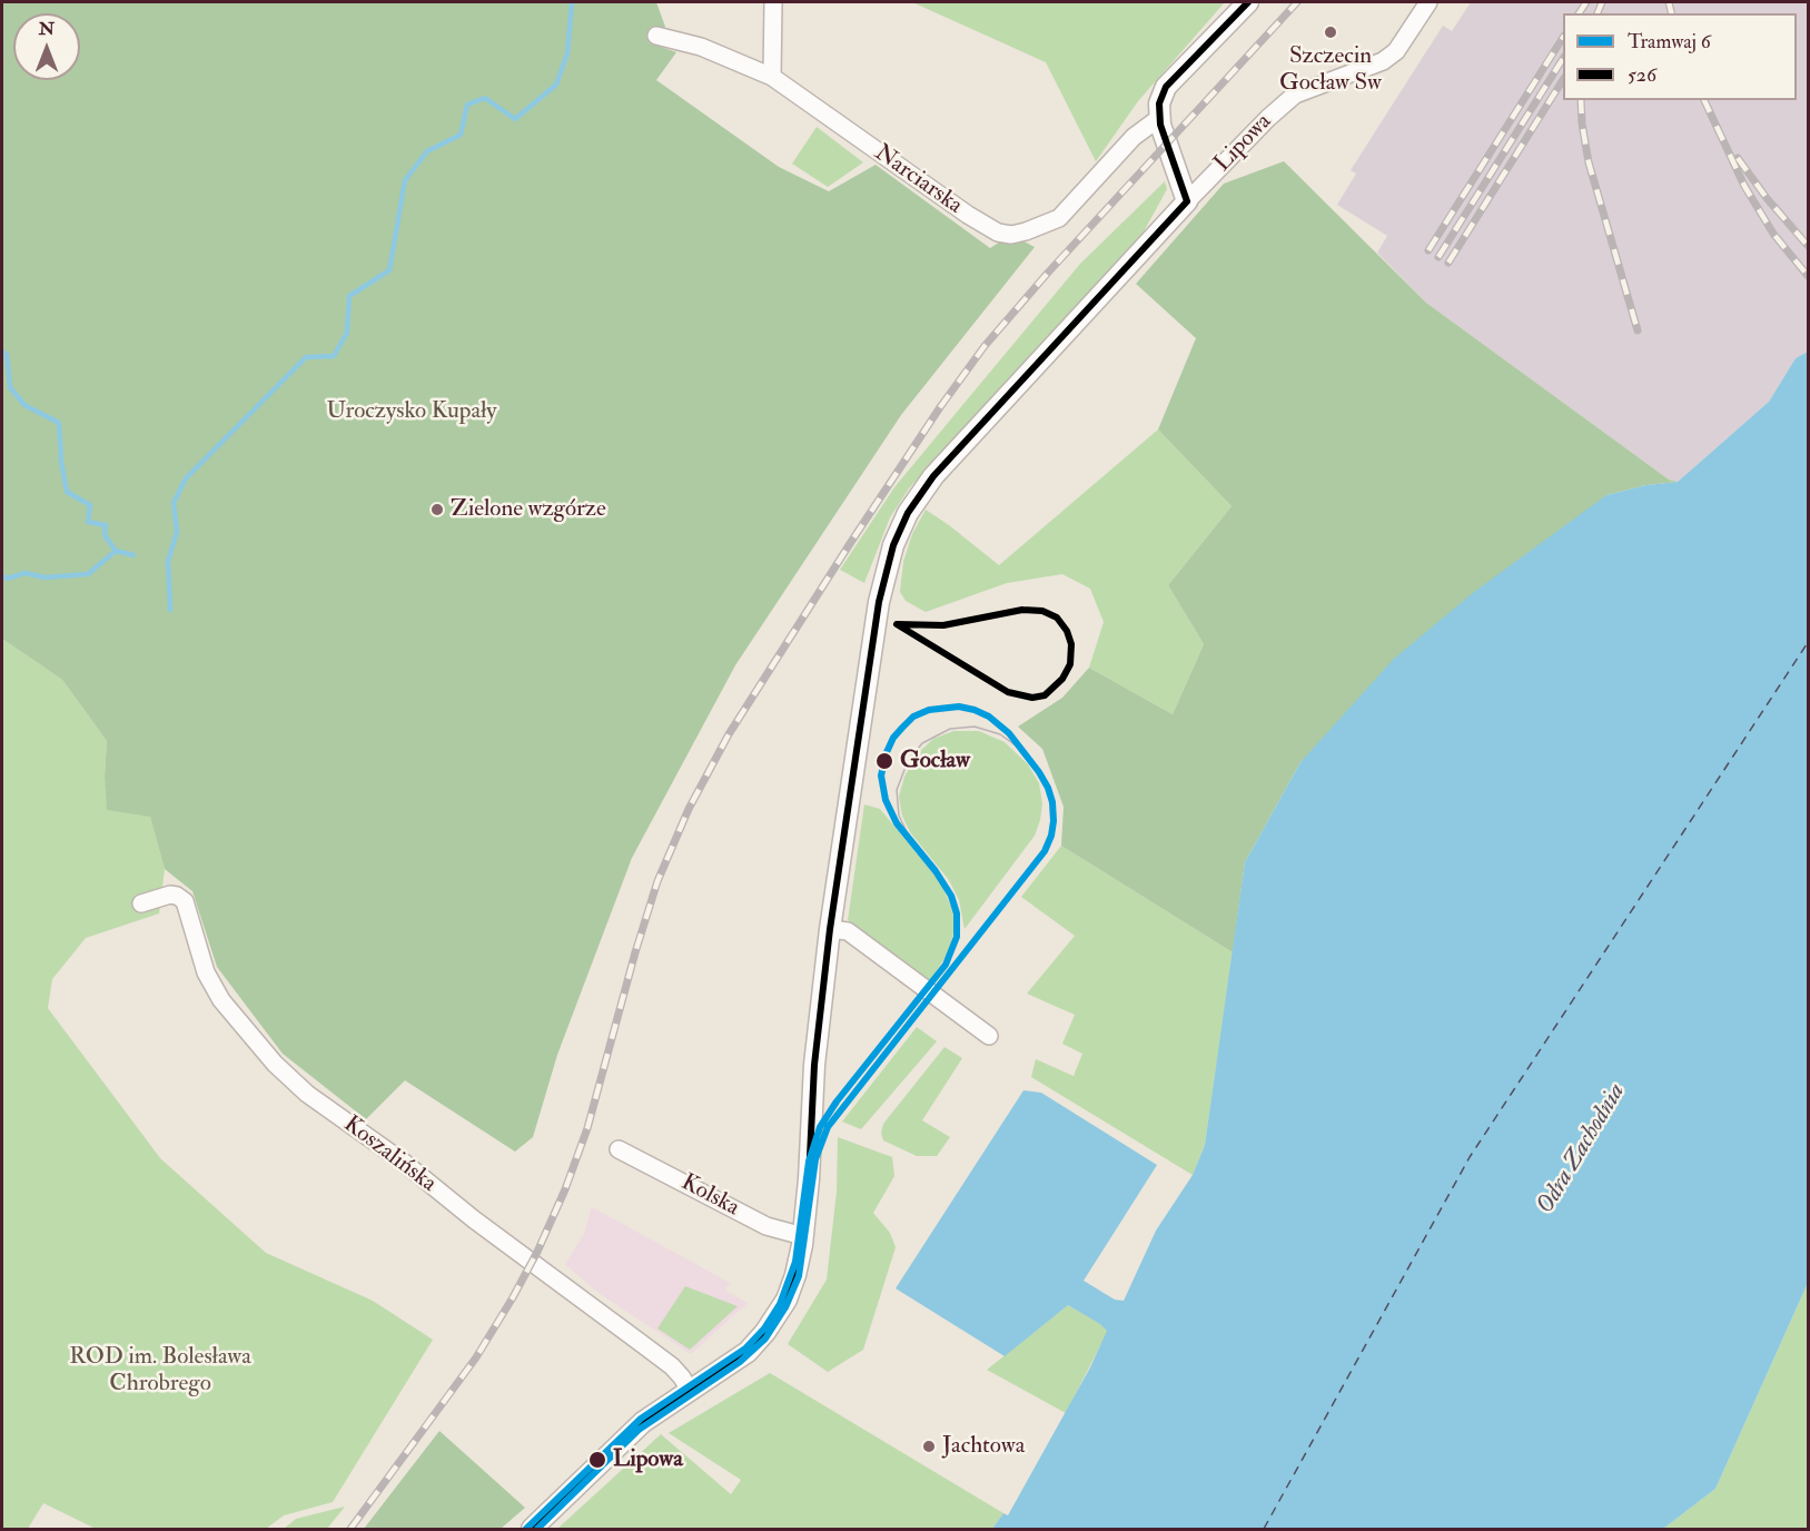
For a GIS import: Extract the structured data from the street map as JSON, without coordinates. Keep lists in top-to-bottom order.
{
  "streets": {
    "street": [
      "Lipowa",
      "Narciarska",
      "Koszalińska",
      "Kolska"
    ]
  },
  "crossings": [
    ["Lipowa", "Narciarska"],
    ["Lipowa", "Koszalińska"],
    ["Lipowa", "Kolska"]
  ],
  "water": ["Odra Zachodnia"],
  "parks": ["Uroczysko Kupały", "ROD im. Bolesława Chrobrego"],
  "places": [
    "Szczecin Gocław Sw",
    "Zielone wzgórze",
    "Gocław",
    "Jachtowa",
    "Lipowa"
  ],
  "lines": ["transit line 526", "tram line 6"],
  "legend": ["Tramwaj 6", "526"],
  "north": "top"
}
